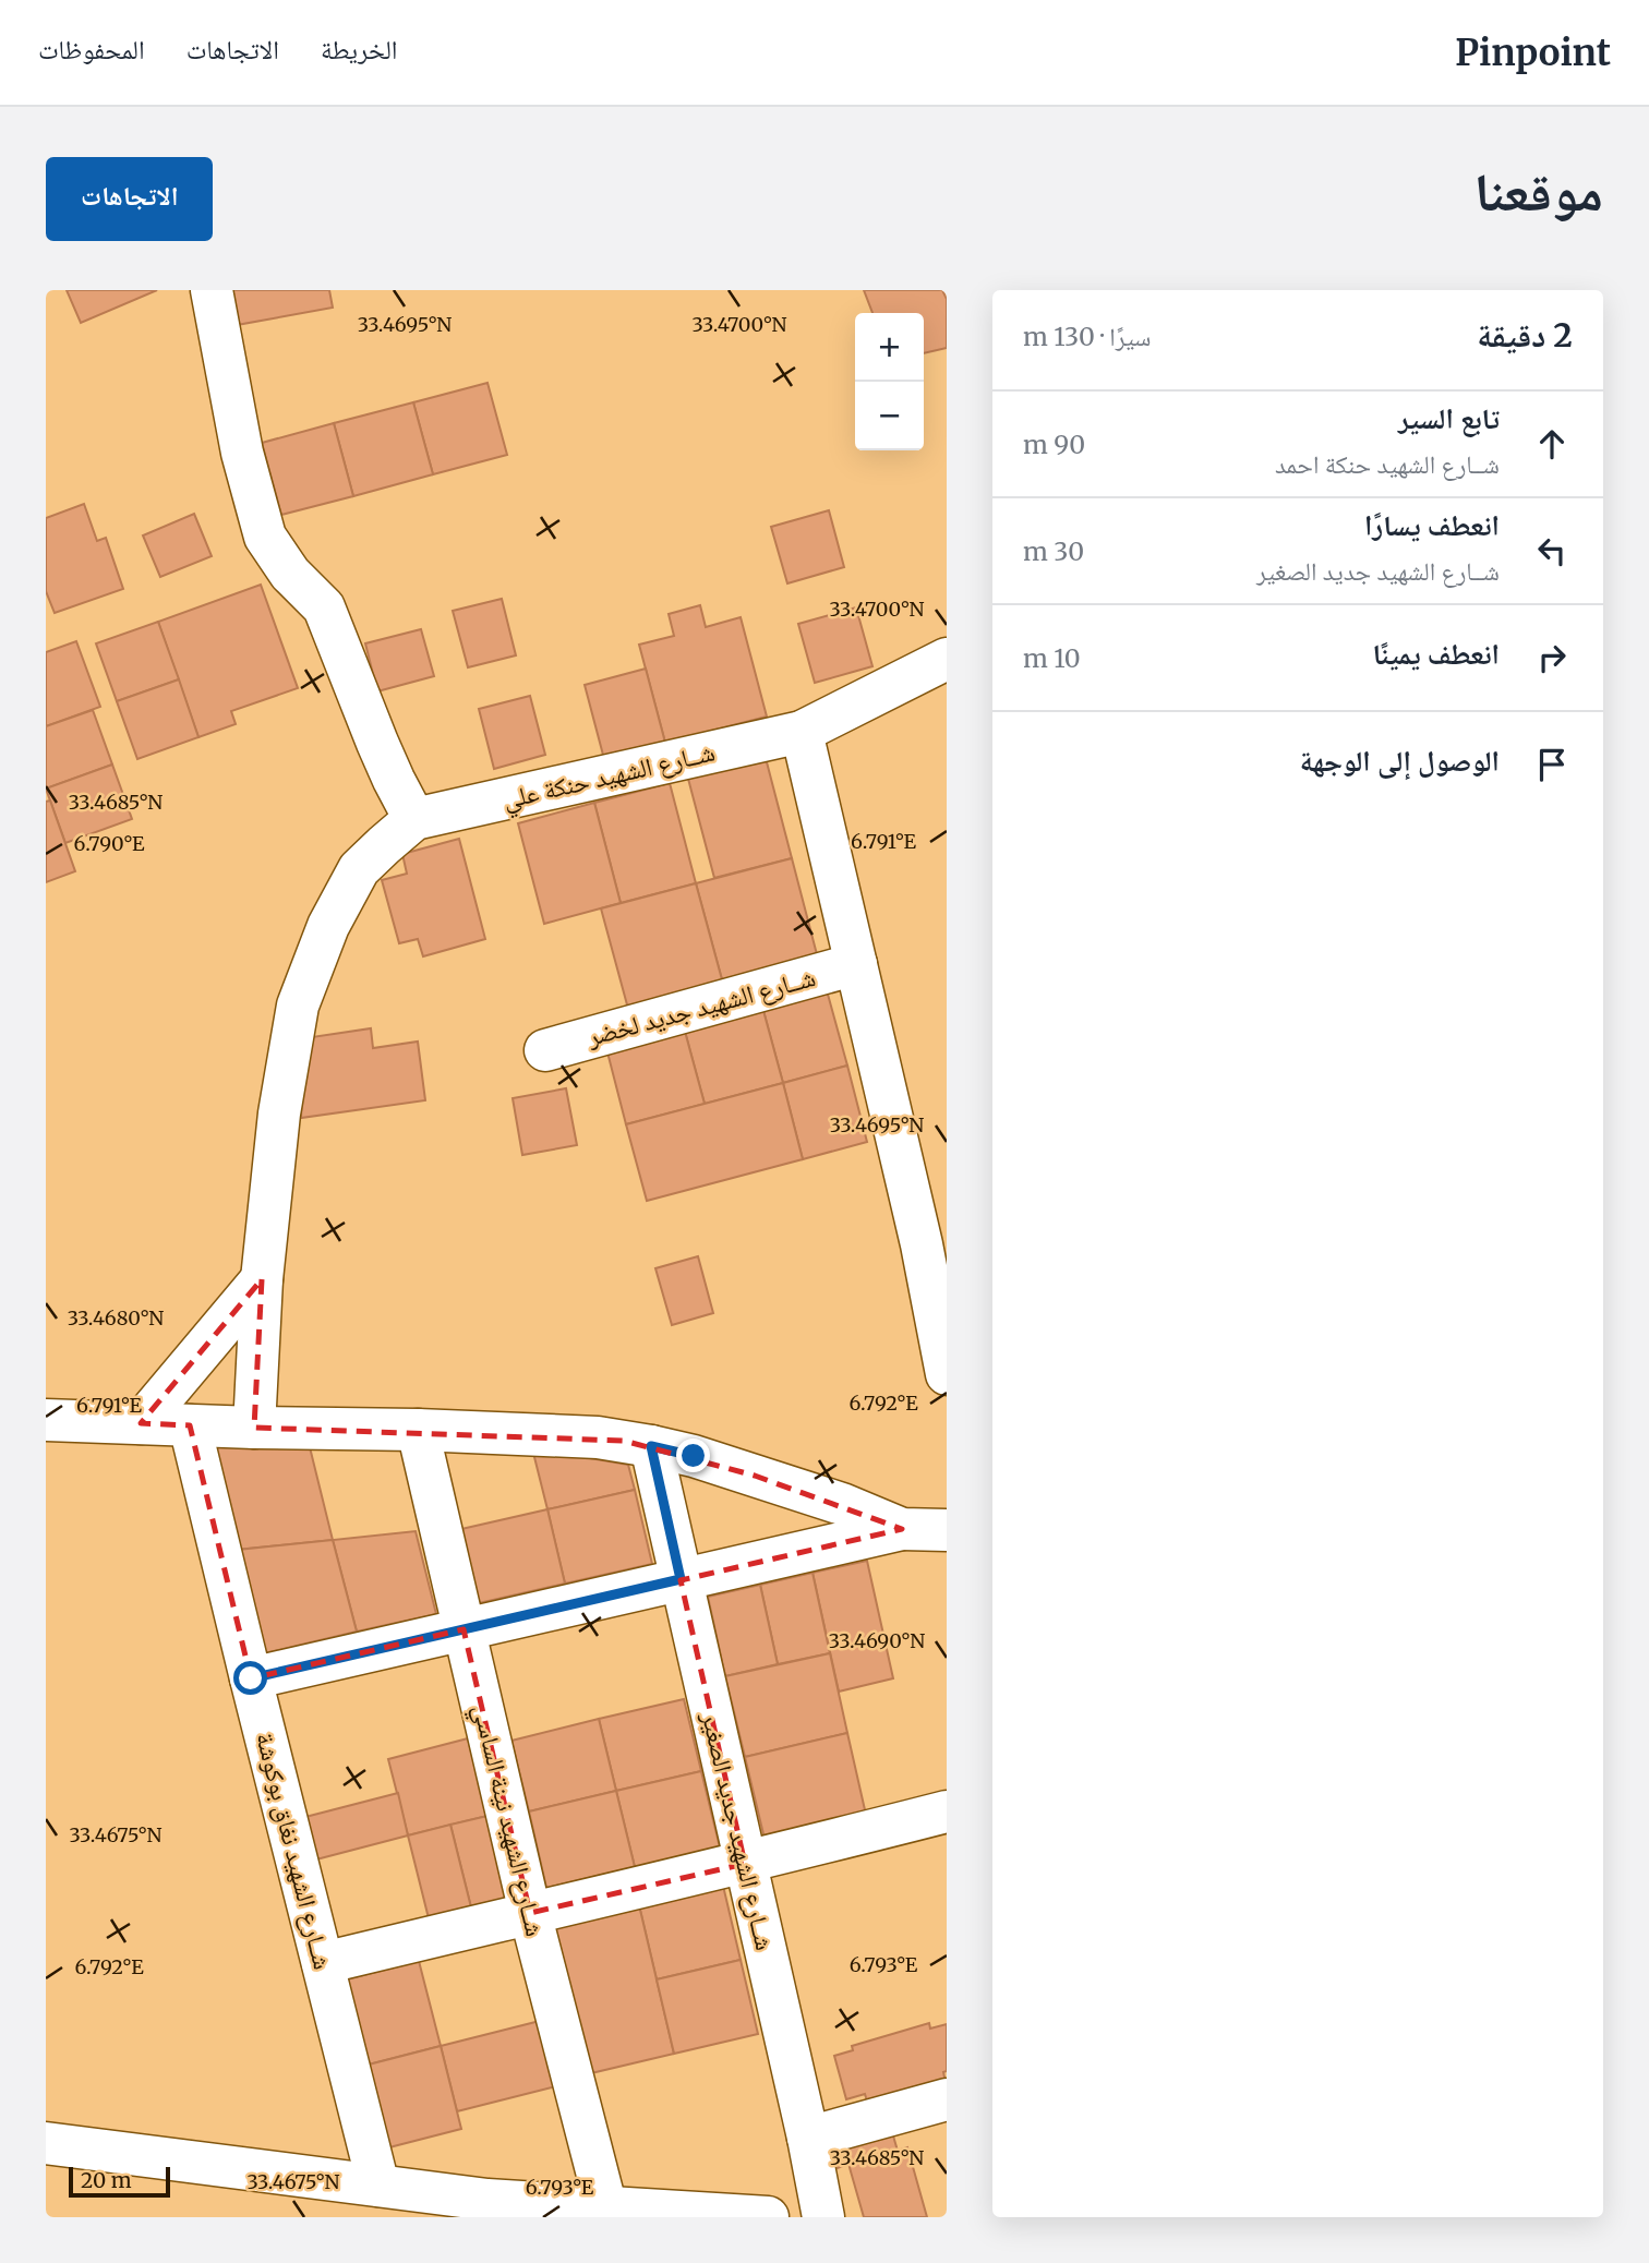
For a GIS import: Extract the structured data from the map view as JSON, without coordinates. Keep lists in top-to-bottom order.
{
  "streets": {
    "street": [
      "شــارع الشهيد حنكة علي",
      "شــارع الشهيد جديد لخضر",
      "شــارع الشهيد نينة الساسي",
      "شــارع الشهيد جديد الصغير",
      "شــارع الشهيد نغاق بوكوشة"
    ]
  },
  "scale_bar": "20 m",
  "page": {
    "header": "Pinpoint",
    "nav": ["الخريطة", "الاتجاهات", "المحفوظات"],
    "title": "موقعنا",
    "buttons": "الاتجاهات",
    "heading": ["2 دقيقة", "سيرًا · 130 m"],
    "map_buttons": ["+", "−"],
    "list": [
      ["تابع السير", "شــارع الشهيد حنكة احمد", "90 m"],
      ["انعطف يسارًا", "شــارع الشهيد جديد الصغير", "30 m"],
      ["انعطف يمينًا", "10 m"],
      "الوصول إلى الوجهة"
    ],
    "scale": "20 m"
  },
  "coordinates": [
    "33.4700°N",
    "33.4695°N",
    "33.4685°N",
    "6.791°E",
    "6.790°E",
    "33.4680°N",
    "6.792°E",
    "33.4690°N",
    "33.4675°N",
    "6.793°E"
  ]
}
